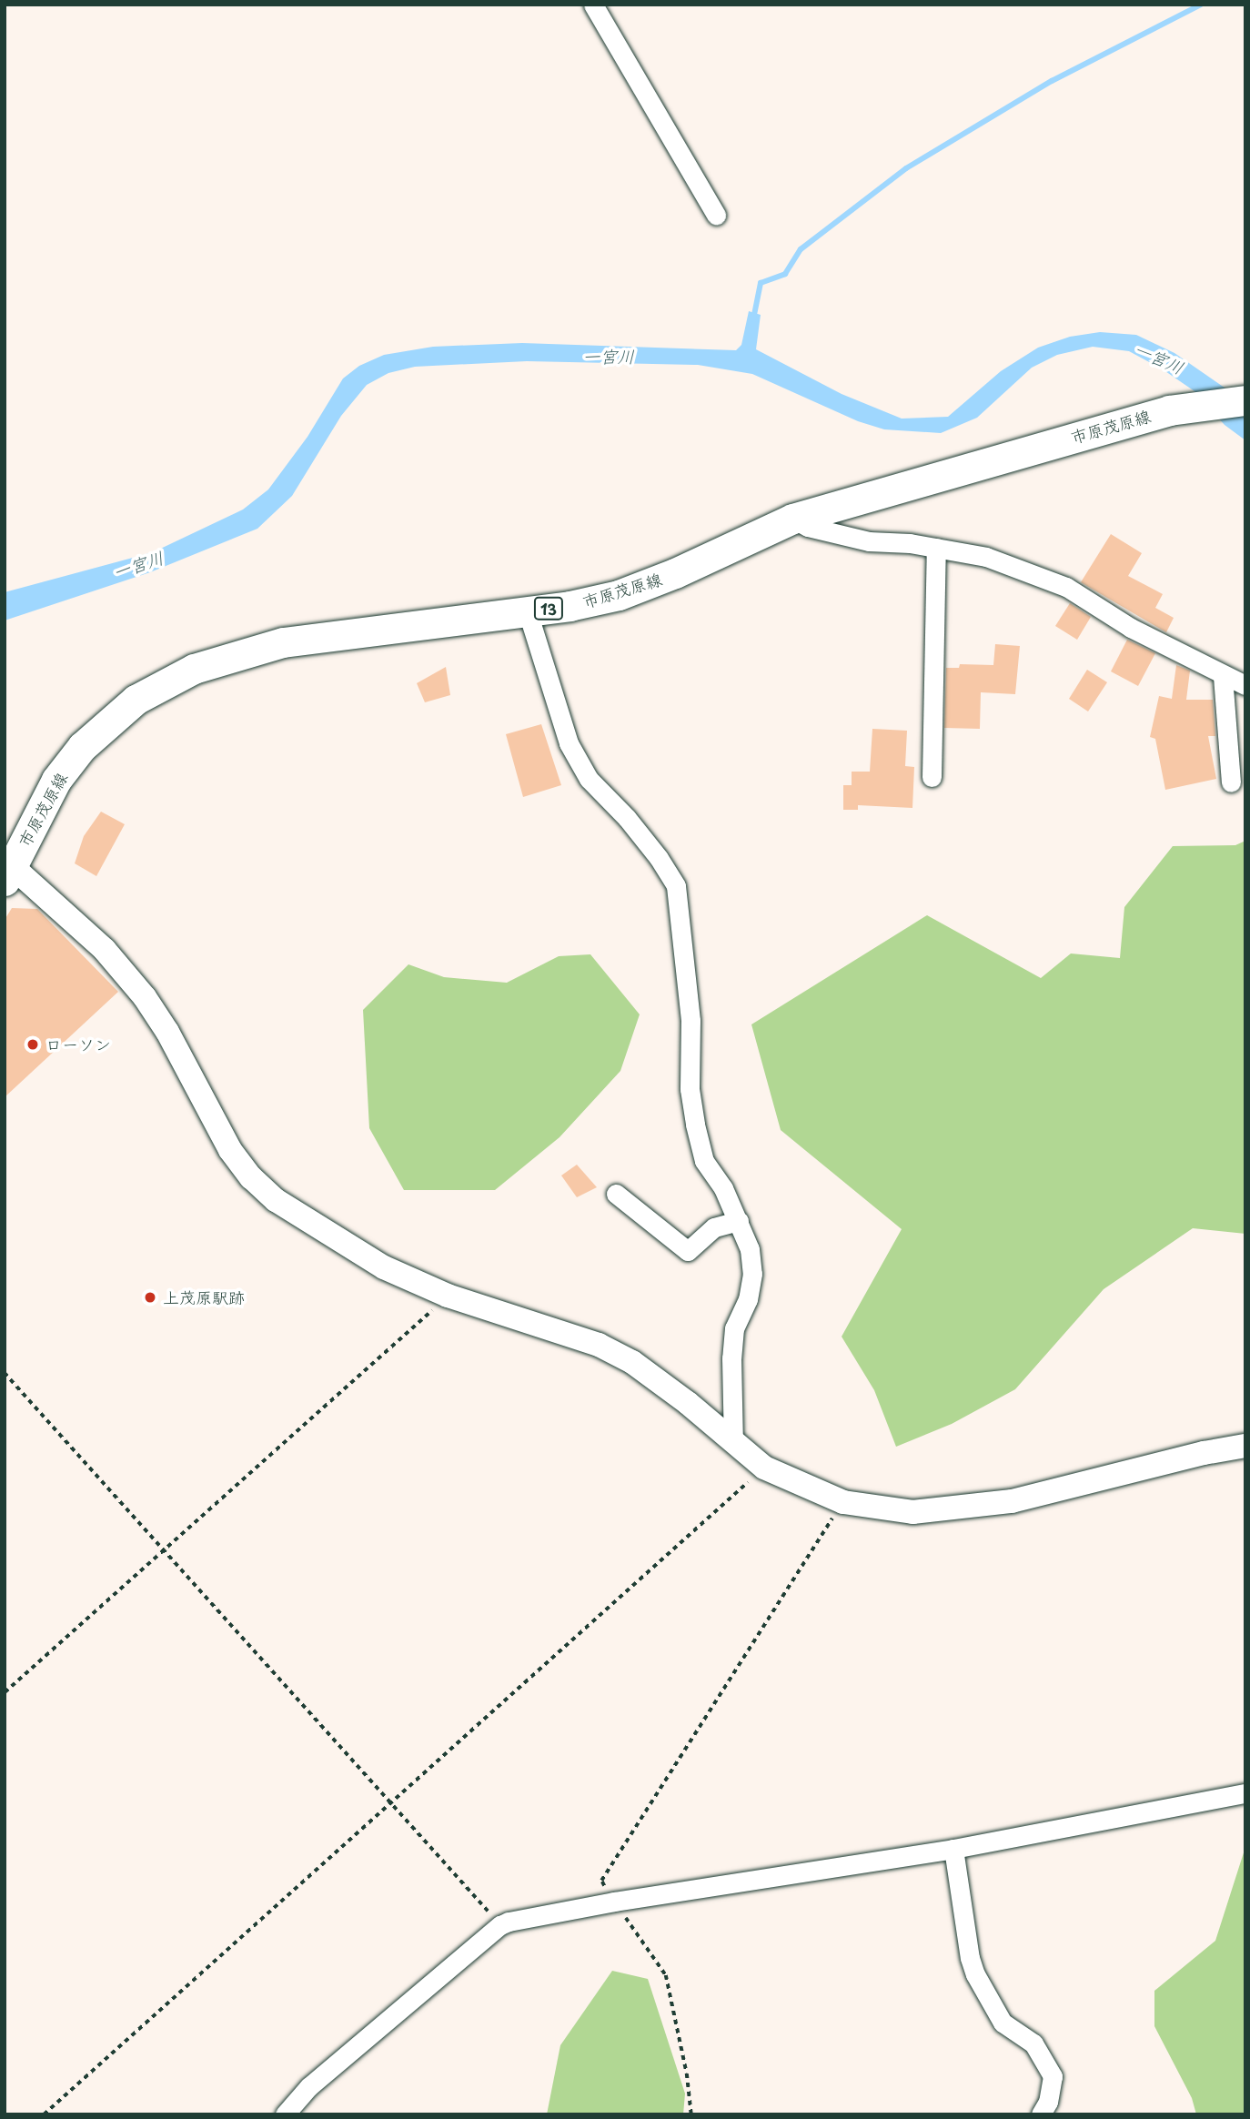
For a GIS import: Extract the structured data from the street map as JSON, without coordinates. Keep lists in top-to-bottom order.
{
  "streets": {
    "main road": ["市原茂原線", "13"]
  },
  "water": ["一宮川"],
  "places": ["ローソン", "上茂原駅跡"]
}
